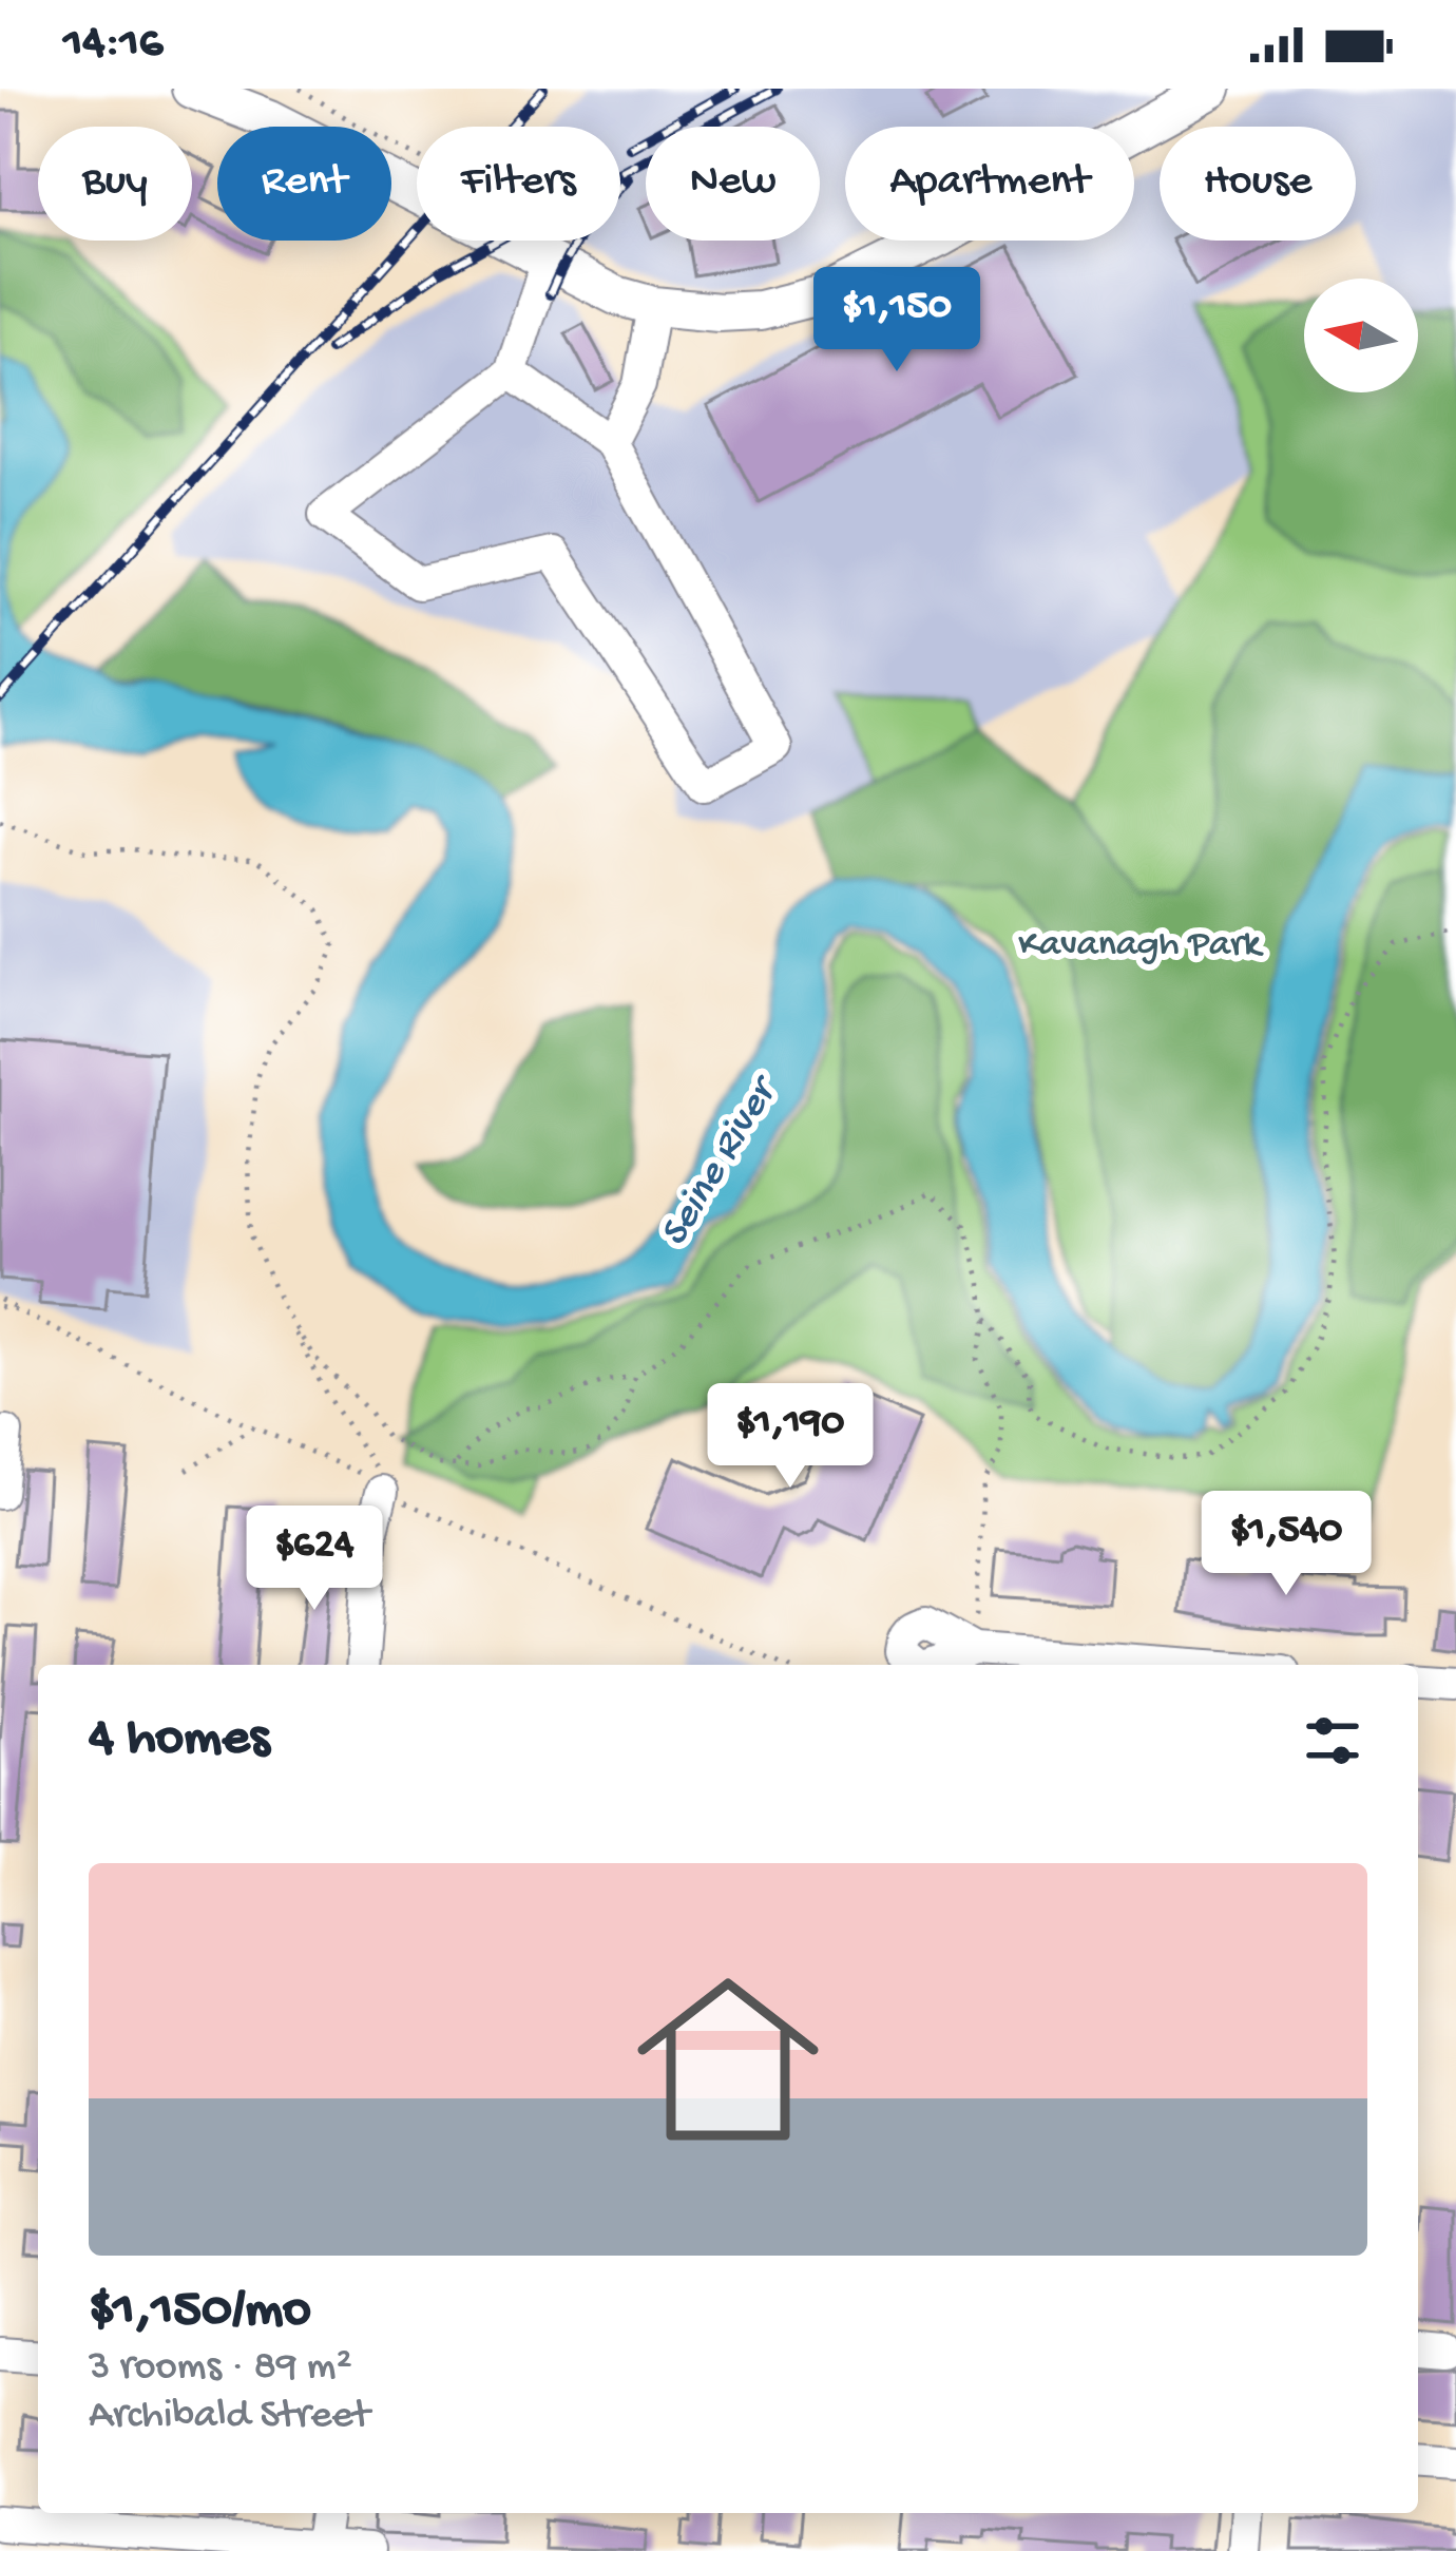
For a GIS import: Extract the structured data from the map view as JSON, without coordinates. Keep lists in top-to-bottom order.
{
  "water": ["Seine River"],
  "parks": ["Kavanagh Park"],
  "north": "left",
  "page": {
    "status": "14:16",
    "chip": [
      "Buy",
      "Rent",
      "Filters",
      "New",
      "Apartment",
      "House"
    ],
    "price": [
      "$1,150",
      "$1,190",
      "$1,540",
      "$624"
    ],
    "heading": "4 homes",
    "list": [
      {
        "name": "$1,150/mo",
        "note": "3 rooms · 89 m² · Archibald Street"
      }
    ]
  }
}
